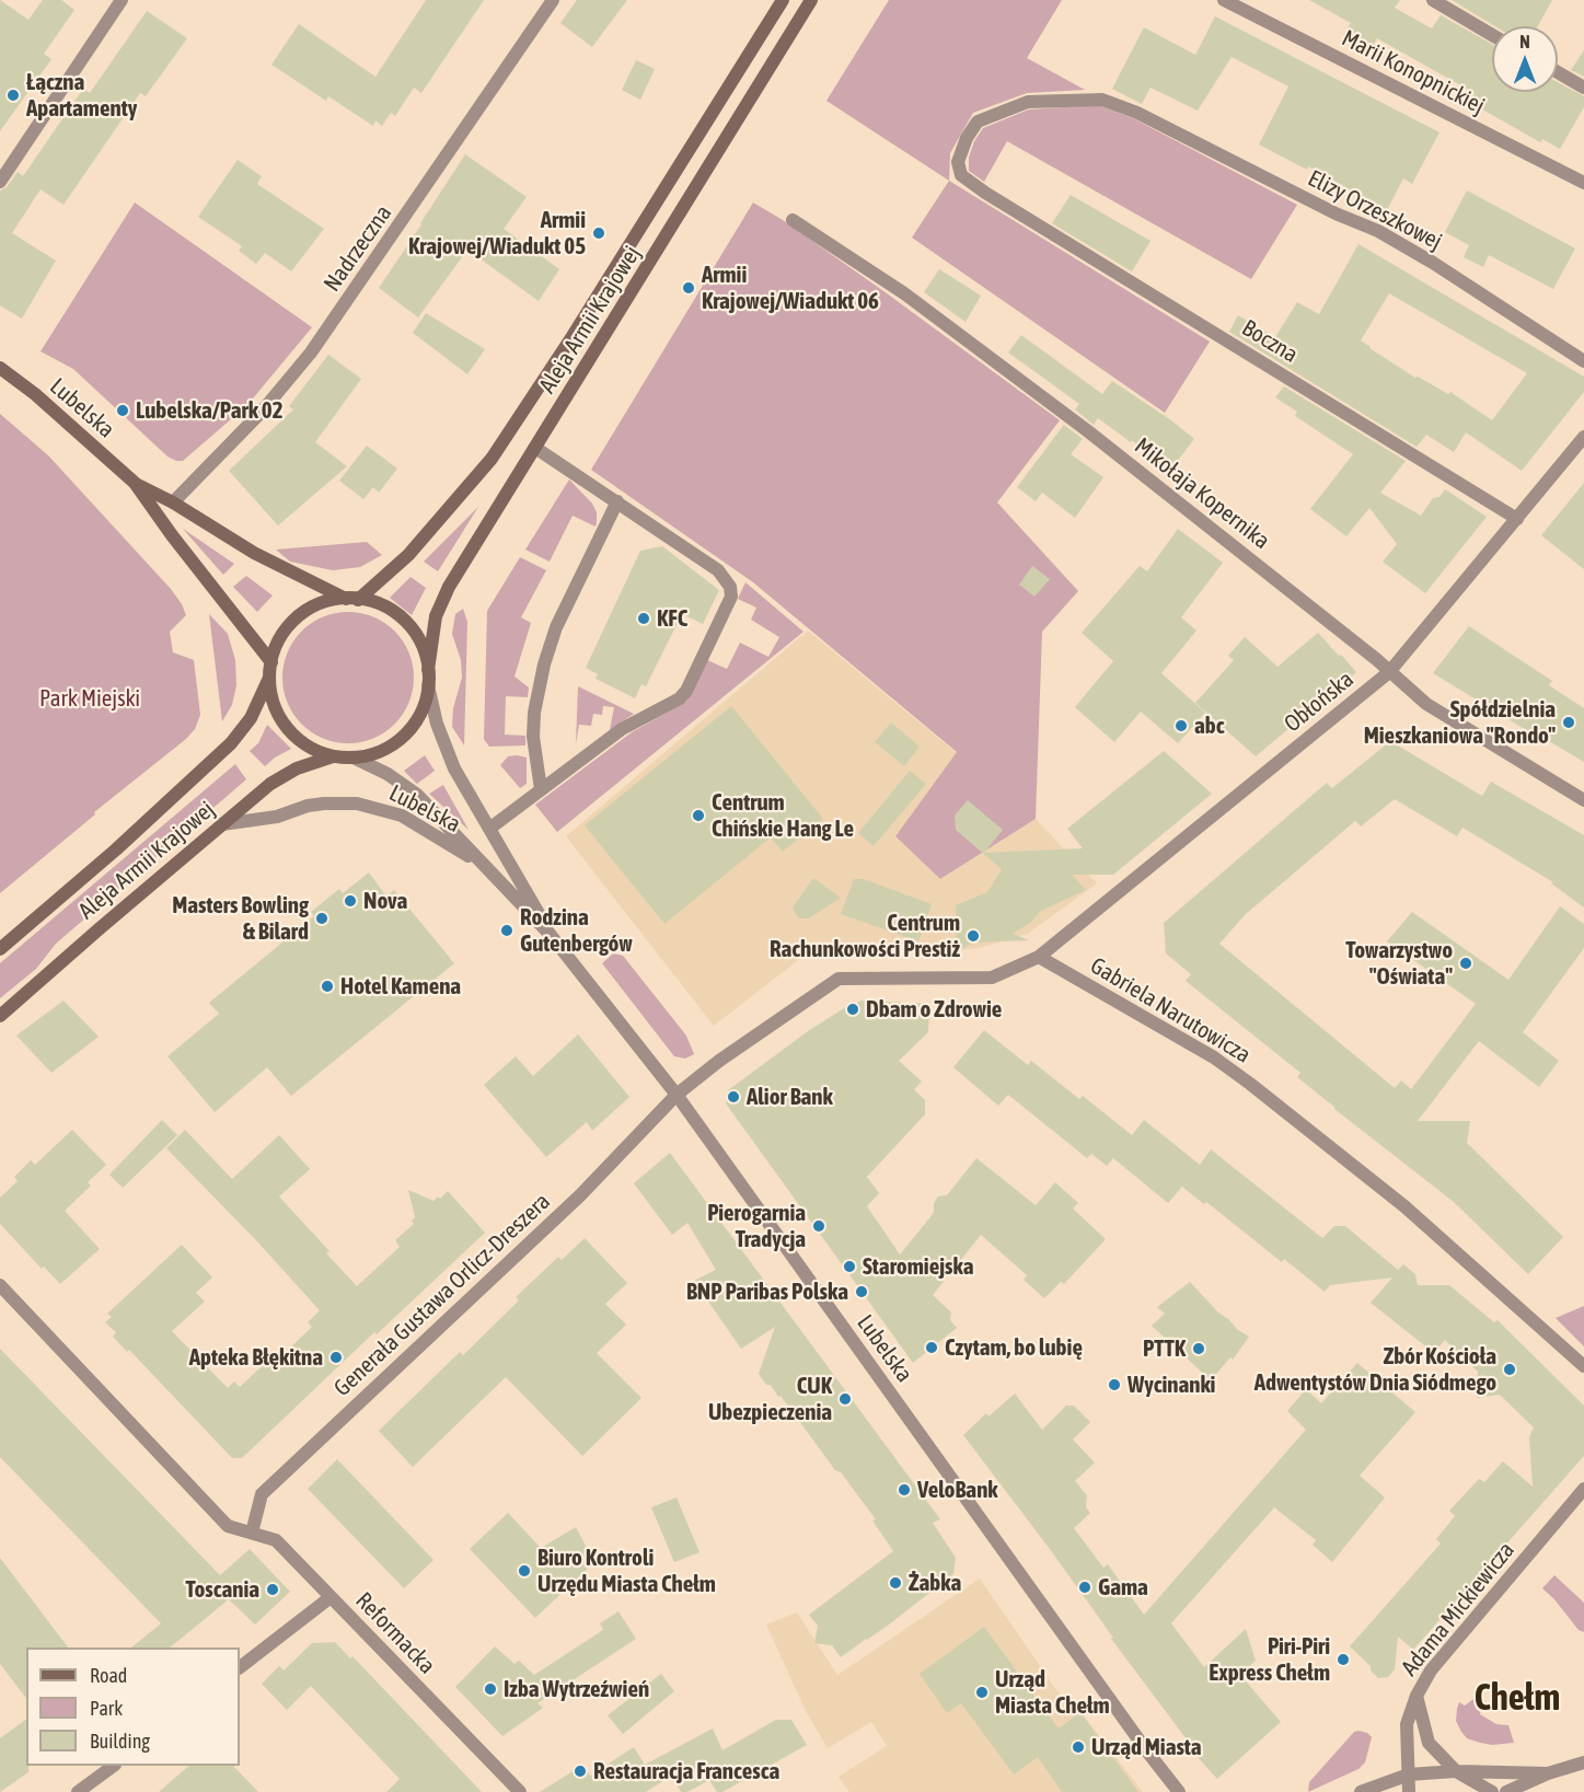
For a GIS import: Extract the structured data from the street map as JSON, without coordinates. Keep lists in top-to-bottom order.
{
  "streets": {
    "main road": ["Aleja Armii Krajowej", "Lubelska"],
    "street": [
      "Marii Konopnickiej",
      "Elizy Orzeszkowej",
      "Nadrzeczna",
      "Boczna",
      "Mikołaja Kopernika",
      "Obłońska",
      "Gabriela Narutowicza",
      "Generała Gustawa Orlicz-Dreszera",
      "Adama Mickiewicza",
      "Reformacka"
    ]
  },
  "crossings": [
    ["Elizy Orzeszkowej", "Boczna"],
    ["Nadrzeczna", "Lubelska"],
    ["Aleja Armii Krajowej", "Lubelska"],
    ["Boczna", "Obłońska"],
    ["Lubelska", "Generała Gustawa Orlicz-Dreszera"],
    ["Mikołaja Kopernika", "Obłońska"],
    ["Obłońska", "Gabriela Narutowicza"],
    ["Generała Gustawa Orlicz-Dreszera", "Reformacka"]
  ],
  "districts": ["Chełm"],
  "parks": ["Park Miejski"],
  "places": [
    "Łączna Apartamenty",
    "Armii Krajowej/Wiadukt 05",
    "Armii Krajowej/Wiadukt 06",
    "Lubelska/Park 02",
    "KFC",
    "Spółdzielnia Mieszkaniowa \"Rondo\"",
    "abc",
    "Centrum Chińskie Hang Le",
    "Nova",
    "Masters Bowling & Bilard",
    "Rodzina Gutenbergów",
    "Centrum Rachunkowości Prestiż",
    "Towarzystwo \"Oświata\"",
    "Hotel Kamena",
    "Dbam o Zdrowie",
    "Alior Bank",
    "Pierogarnia Tradycja",
    "Staromiejska",
    "BNP Paribas Polska",
    "Czytam, bo lubię",
    "PTTK",
    "Apteka Błękitna",
    "Zbór Kościoła Adwentystów Dnia Siódmego",
    "Wycinanki",
    "CUK Ubezpieczenia",
    "VeloBank",
    "Biuro Kontroli Urzędu Miasta Chełm",
    "Żabka",
    "Gama",
    "Toscania",
    "Piri-Piri Express Chełm",
    "Izba Wytrzeźwień",
    "Urząd Miasta Chełm",
    "Urząd Miasta",
    "Restauracja Francesca"
  ],
  "legend": ["Road", "Park", "Building"],
  "north": "top"
}
